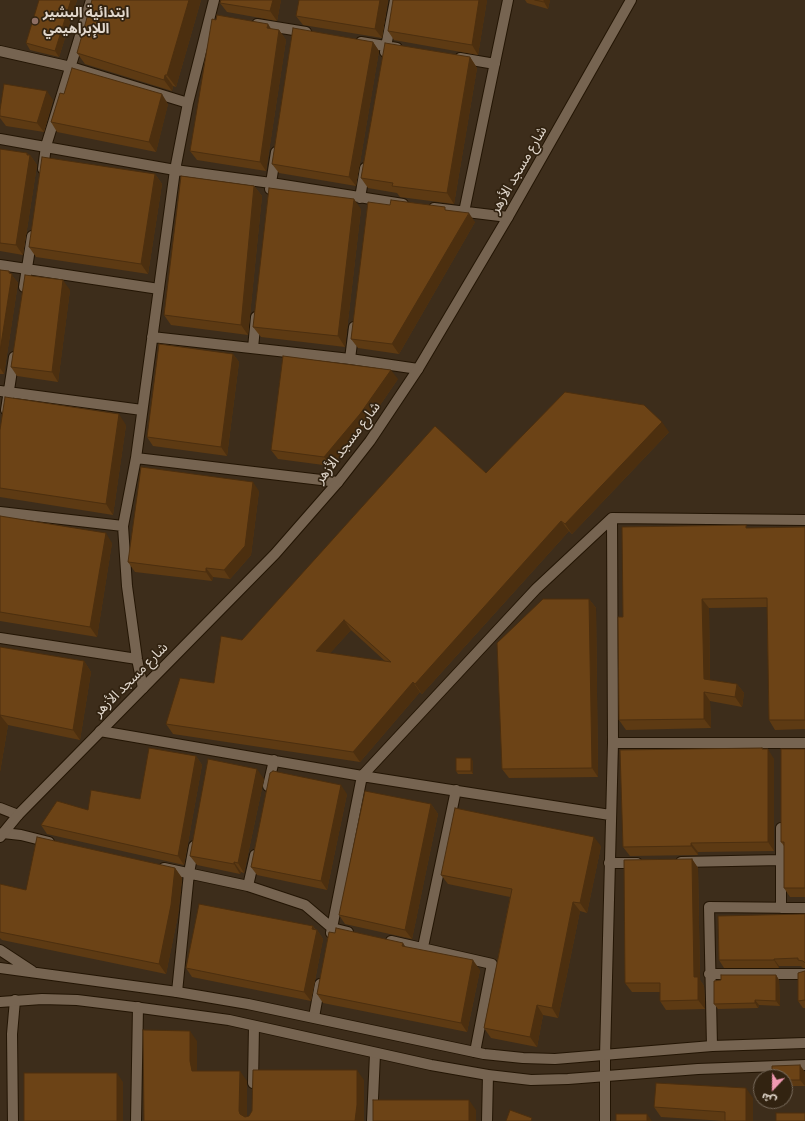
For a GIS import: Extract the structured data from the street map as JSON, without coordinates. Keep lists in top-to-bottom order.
{
  "streets": {
    "street": ["شارع مسجد الأزهر"]
  },
  "places": ["ابتدائية البشير اللإبراهيمي"],
  "north": "bottom"
}
